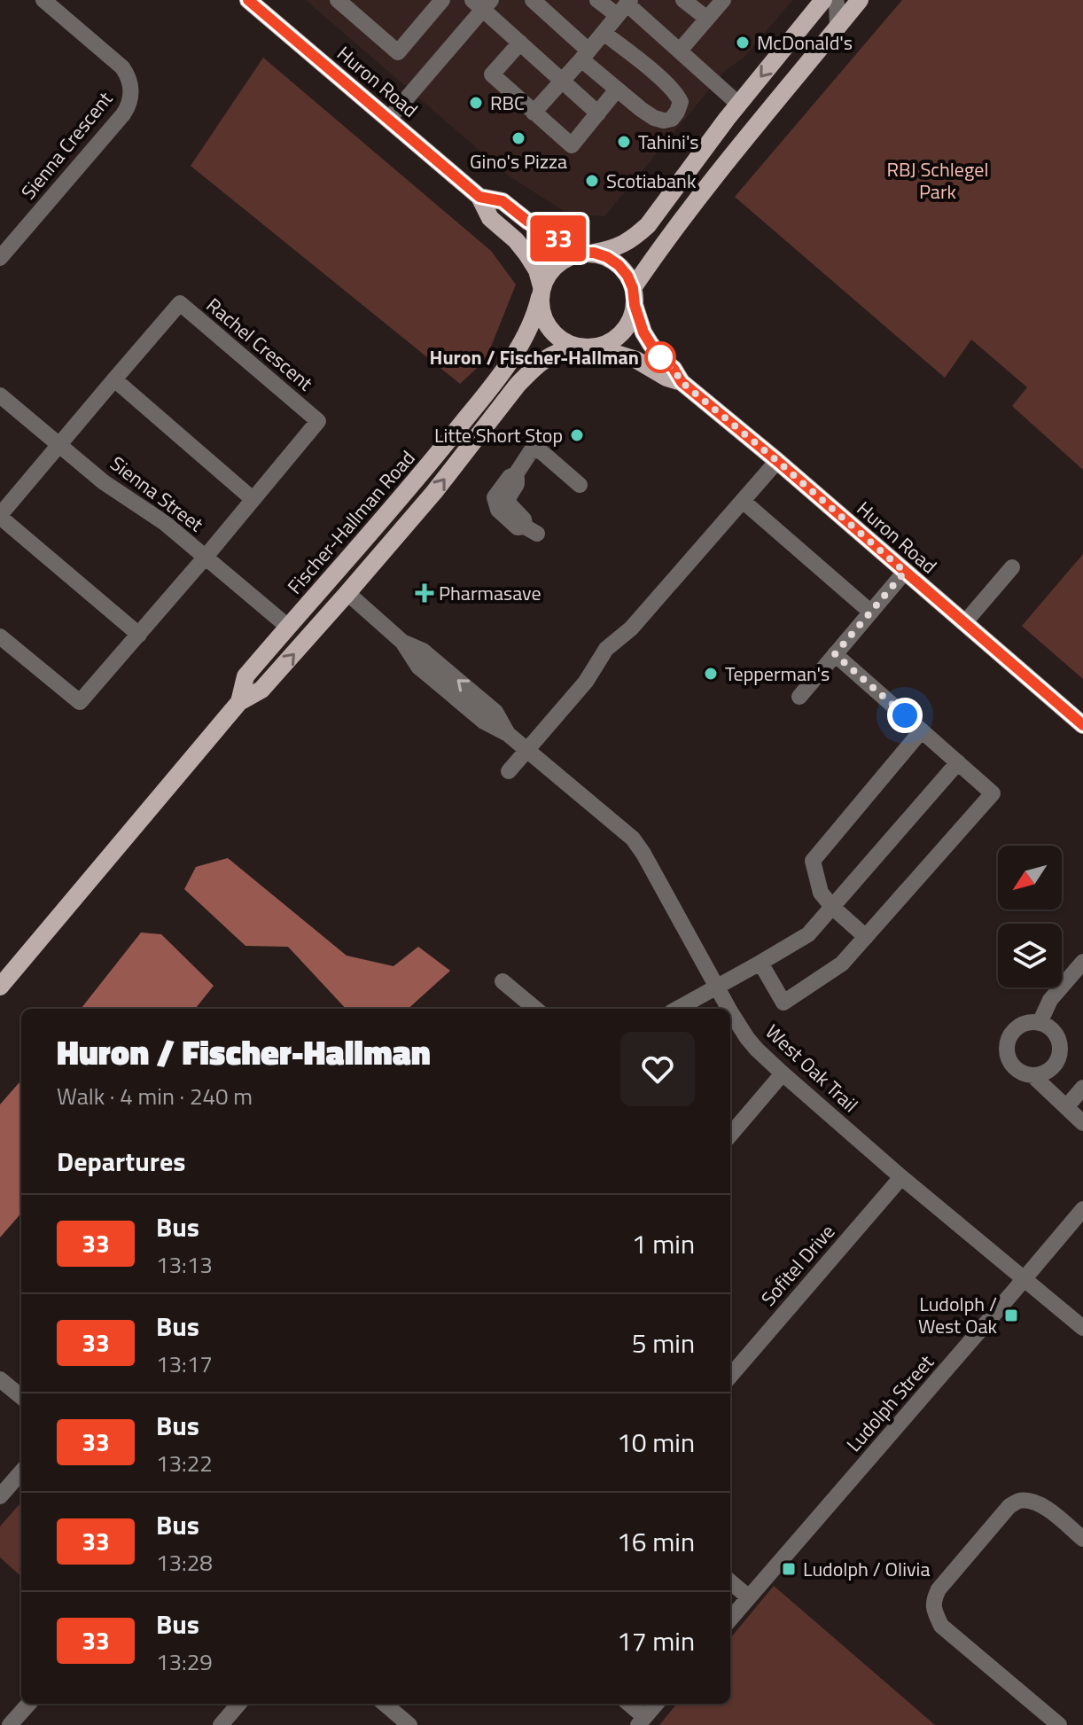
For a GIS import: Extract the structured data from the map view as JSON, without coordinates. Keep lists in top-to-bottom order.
{
  "streets": {
    "main road": ["Huron Road", "Fischer-Hallman Road"],
    "street": [
      "Sienna Crescent",
      "Rachel Crescent",
      "Sienna Street",
      "West Oak Trail",
      "Sofitel Drive",
      "Ludolph Street"
    ]
  },
  "crossings": [
    ["Huron Road", "Fischer-Hallman Road"],
    ["Rachel Crescent", "Sienna Street"],
    ["Sienna Street", "Fischer-Hallman Road"],
    ["Fischer-Hallman Road", "West Oak Trail"],
    ["West Oak Trail", "Sofitel Drive"],
    ["West Oak Trail", "Ludolph Street"]
  ],
  "parks": ["RBJ Schlegel Park"],
  "places": {
    "other": [
      "McDonald's",
      "RBC",
      "Gino's Pizza",
      "Tahini's",
      "Scotiabank",
      "Huron / Fischer-Hallman",
      "Litte Short Stop",
      "Tepperman's"
    ],
    "health": ["Pharmasave"],
    "transit": ["Ludolph / West Oak", "Ludolph / Olivia"]
  },
  "lines": ["bus line 33"],
  "north": "bottom left",
  "page": {
    "on_map": "33",
    "heading": [
      ["Huron / Fischer-Hallman", "Walk · 4 min · 240 m"],
      "Departures"
    ],
    "list": [
      {
        "mark": "33",
        "name": "Bus",
        "note": "13:13",
        "value": "1 min"
      },
      {
        "mark": "33",
        "name": "Bus",
        "note": "13:17",
        "value": "5 min"
      },
      {
        "mark": "33",
        "name": "Bus",
        "note": "13:22",
        "value": "10 min"
      },
      {
        "mark": "33",
        "name": "Bus",
        "note": "13:28",
        "value": "16 min"
      },
      {
        "mark": "33",
        "name": "Bus",
        "note": "13:29",
        "value": "17 min"
      }
    ]
  }
}
